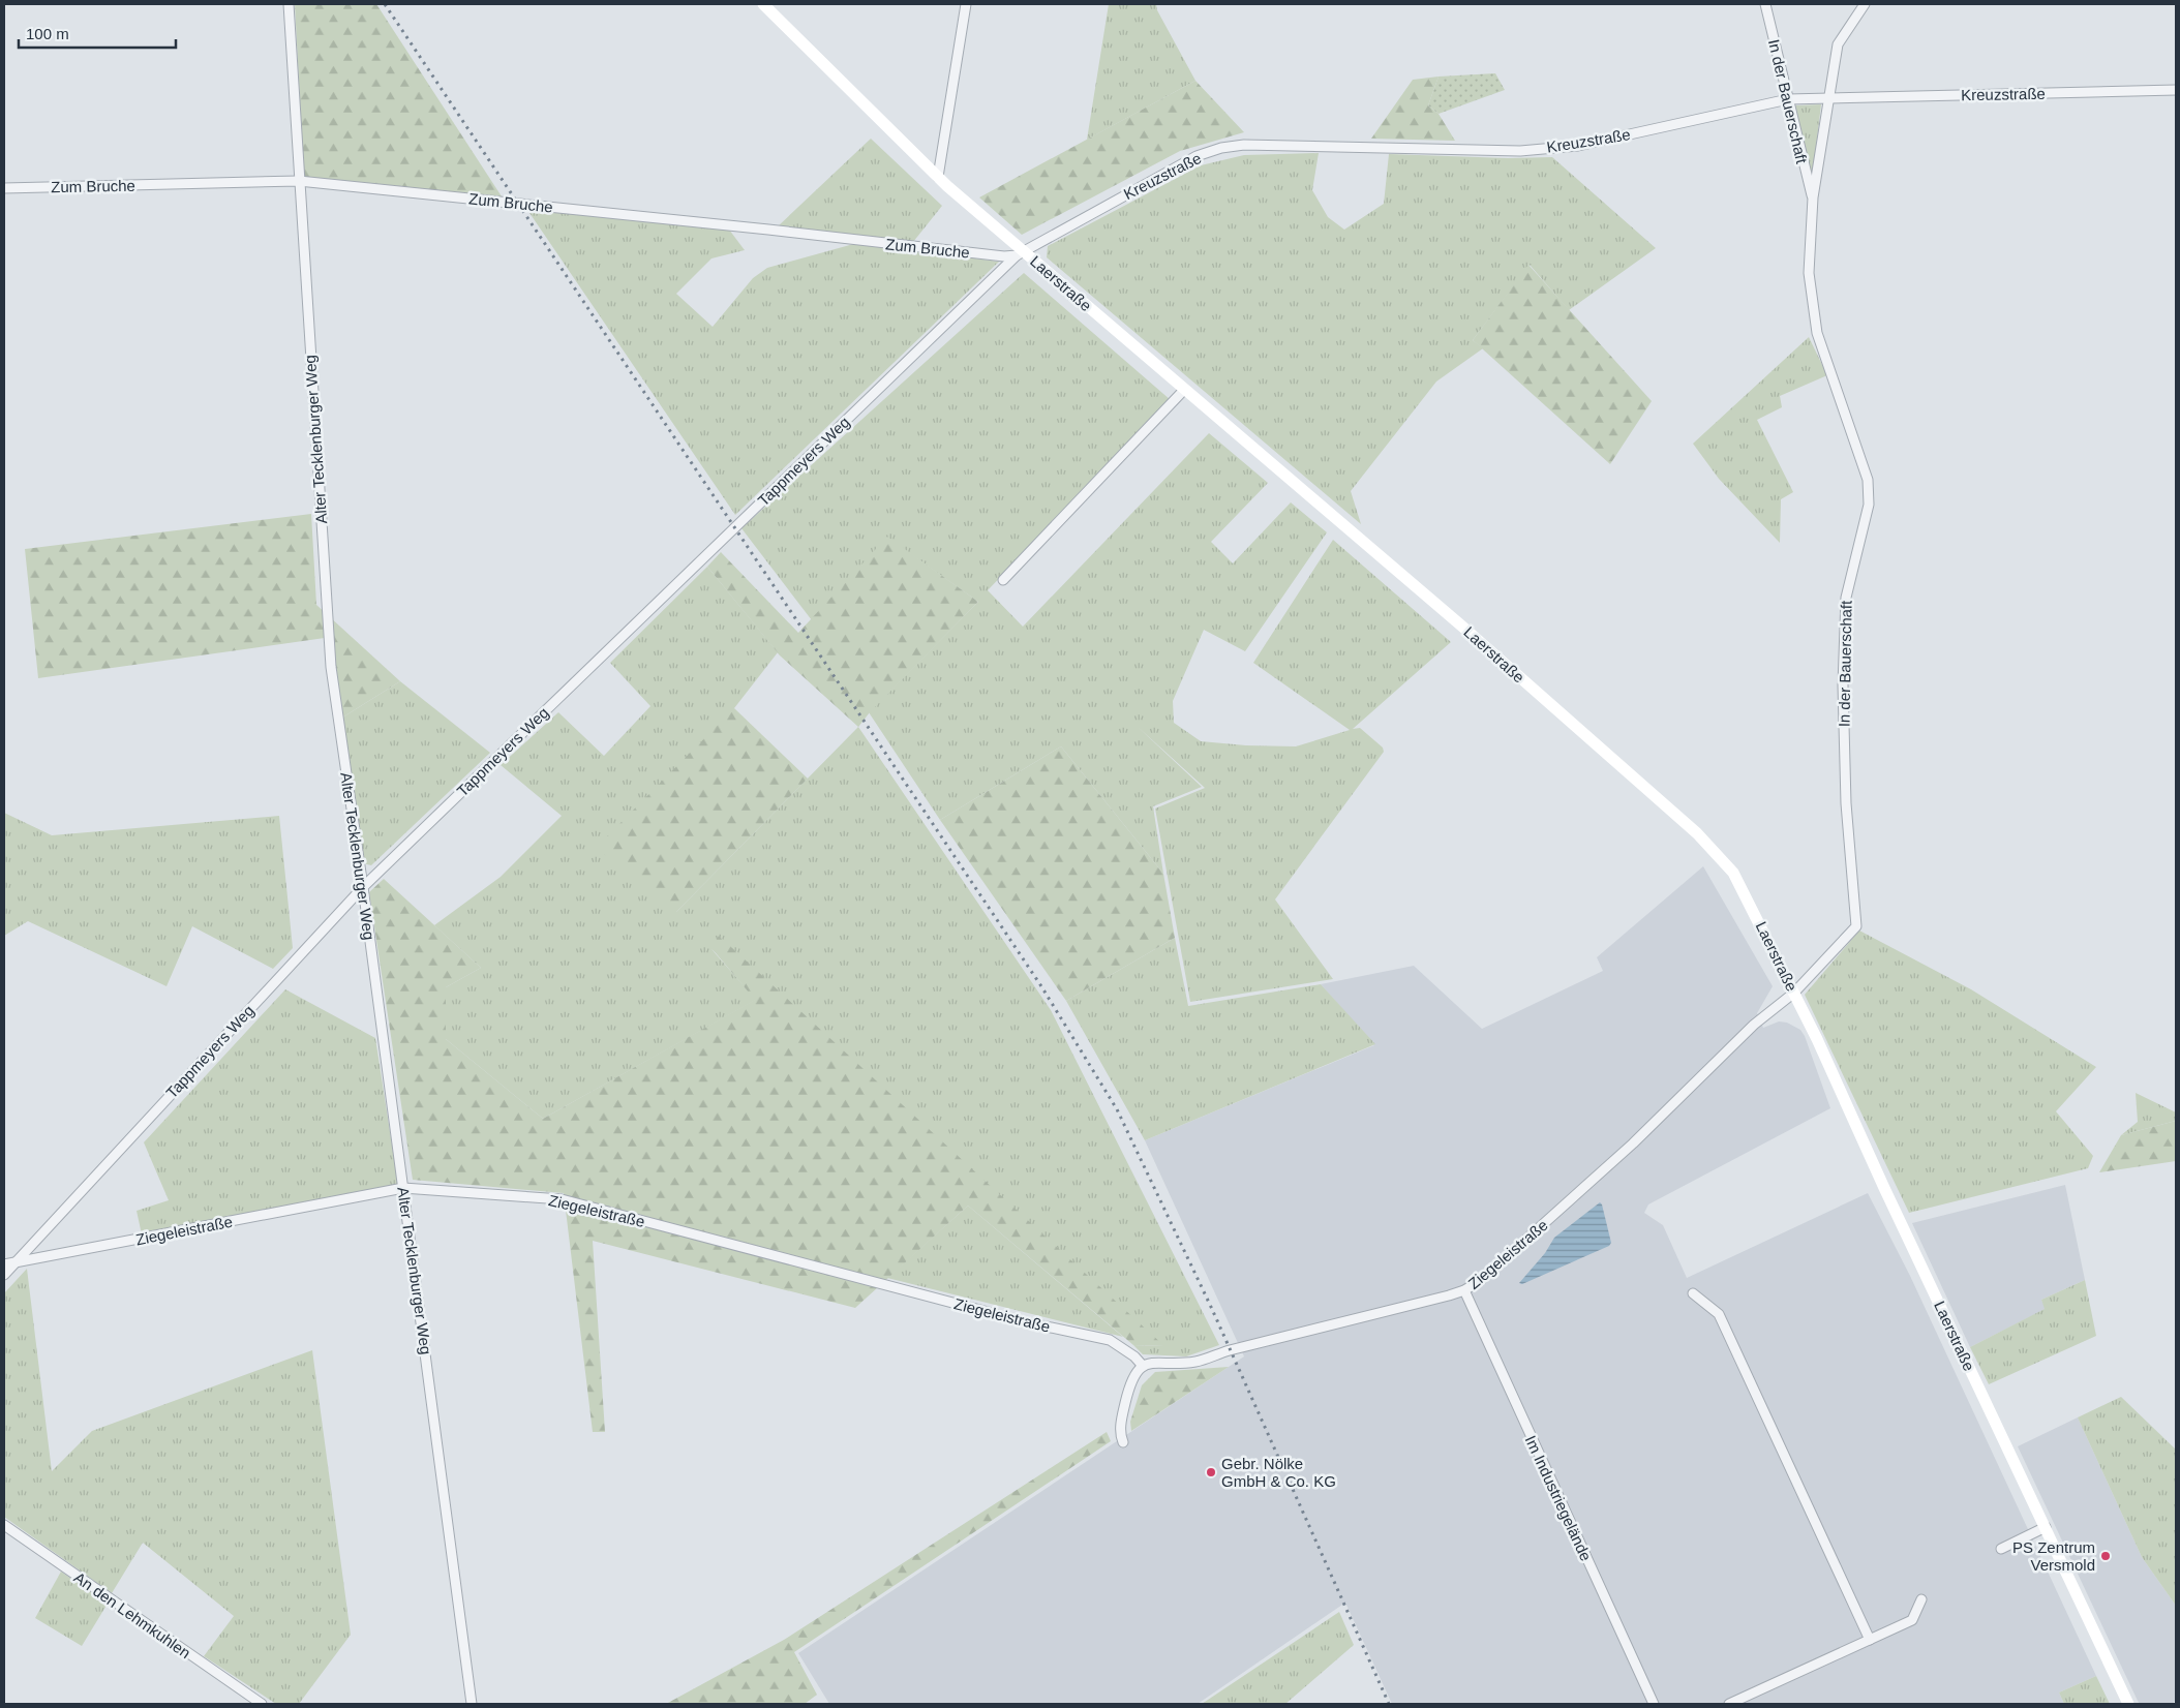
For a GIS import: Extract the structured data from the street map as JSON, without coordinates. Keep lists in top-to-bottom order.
{
  "streets": {
    "main road": ["Laerstraße"],
    "street": [
      "Kreuzstraße",
      "In der Bauerschaft",
      "Zum Bruche",
      "Alter Tecklenburger Weg",
      "Tappmeyers Weg",
      "Ziegeleistraße",
      "Im Industriegelände",
      "An den Lehmkuhlen"
    ]
  },
  "crossings": [
    ["Kreuzstraße", "In der Bauerschaft"],
    ["Kreuzstraße", "Zum Bruche"],
    ["Kreuzstraße", "Laerstraße"],
    ["Kreuzstraße", "Tappmeyers Weg"],
    ["In der Bauerschaft", "Laerstraße"],
    ["In der Bauerschaft", "Ziegeleistraße"],
    ["Zum Bruche", "Laerstraße"],
    ["Zum Bruche", "Alter Tecklenburger Weg"],
    ["Zum Bruche", "Tappmeyers Weg"],
    ["Laerstraße", "Tappmeyers Weg"],
    ["Laerstraße", "Ziegeleistraße"],
    ["Alter Tecklenburger Weg", "Tappmeyers Weg"],
    ["Alter Tecklenburger Weg", "Ziegeleistraße"],
    ["Tappmeyers Weg", "Ziegeleistraße"],
    ["Ziegeleistraße", "Im Industriegelände"]
  ],
  "places": ["Gebr. Nölke GmbH & Co. KG", "PS Zentrum Versmold"],
  "scale_bar": "100 m"
}
